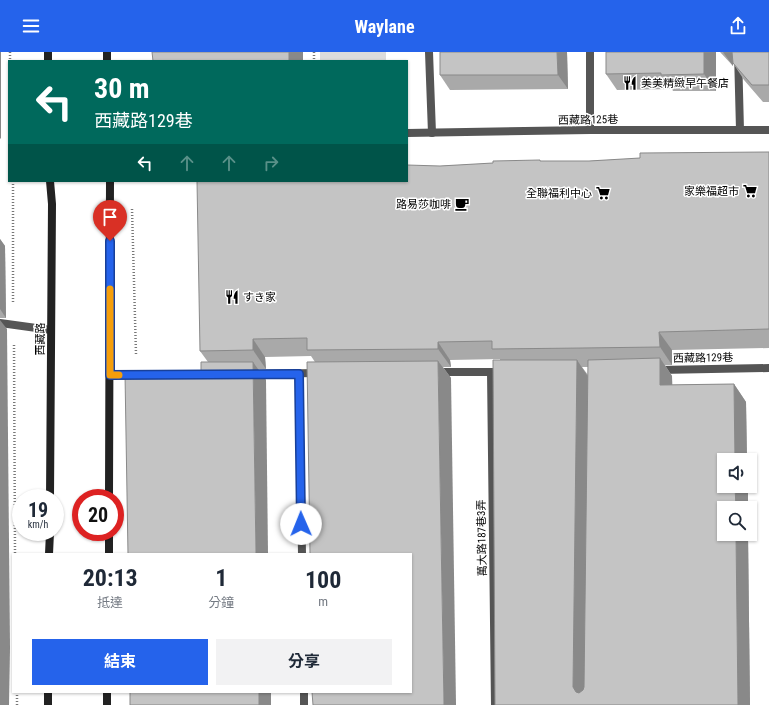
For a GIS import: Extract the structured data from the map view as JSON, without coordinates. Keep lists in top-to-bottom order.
{
  "streets": {
    "street": [
      "西藏路125巷",
      "西藏路",
      "西藏路129巷",
      "萬大路187巷3弄"
    ]
  },
  "places": {
    "restaurant": ["美美精緻早午餐店", "すき家"],
    "supermarket": ["家樂福超市", "全聯福利中心"],
    "cafe": ["路易莎咖啡"]
  },
  "page": {
    "header": "Waylane",
    "turn": ["30 m", "西藏路129巷"],
    "speed": "19 km/h",
    "limit": "20",
    "eta": [
      "20:13",
      "抵達",
      "1",
      "分鐘",
      "100",
      "m"
    ],
    "buttons": ["結束", "分享"]
  }
}
